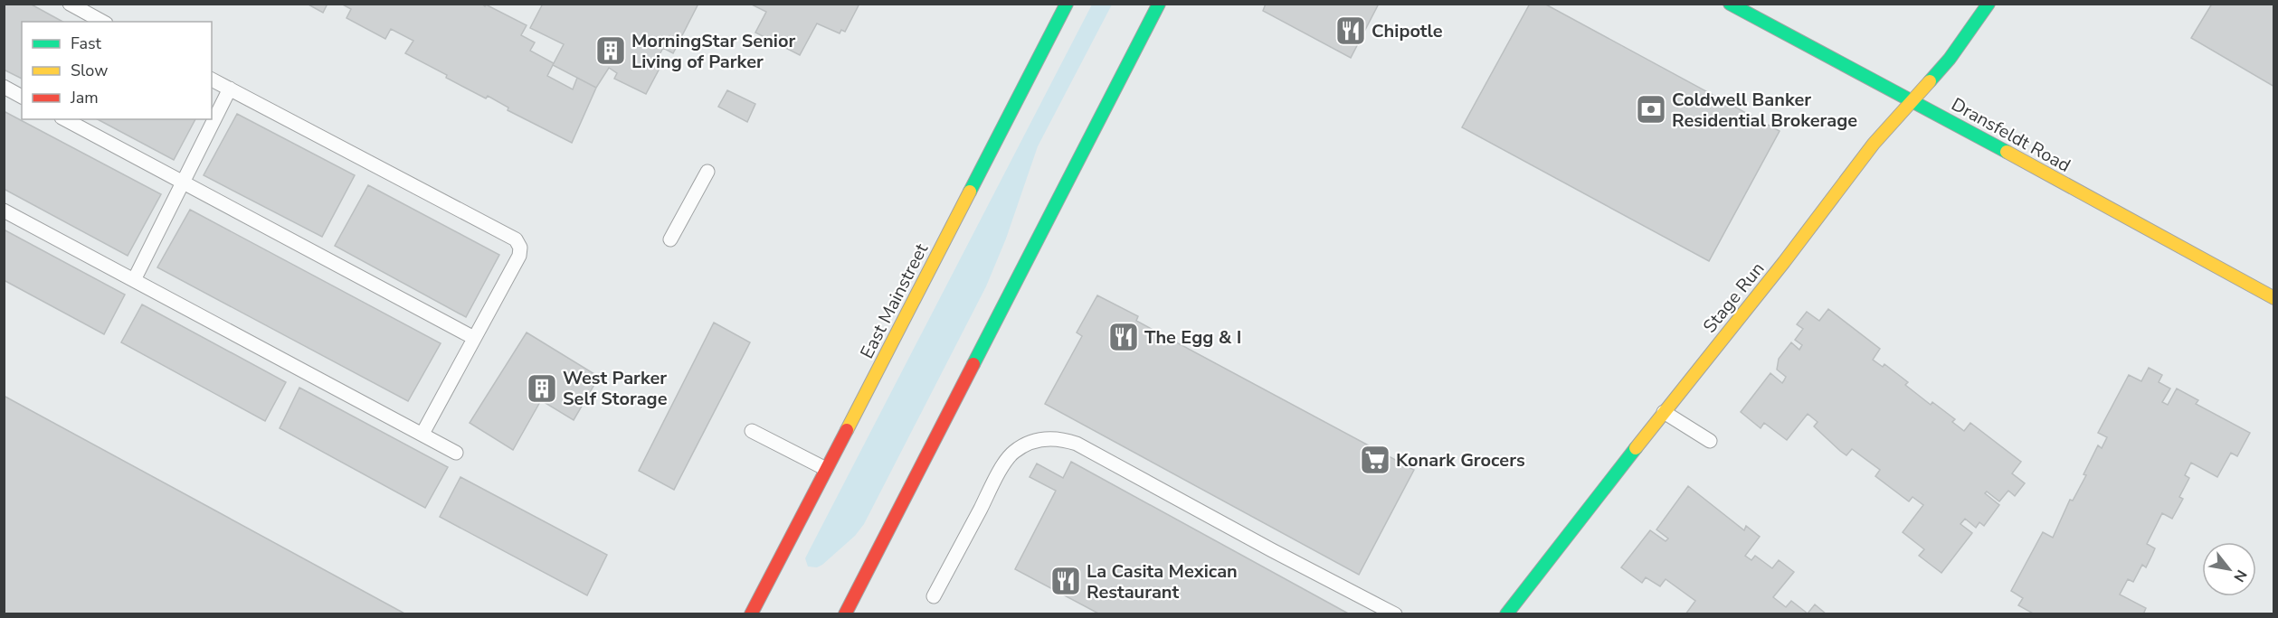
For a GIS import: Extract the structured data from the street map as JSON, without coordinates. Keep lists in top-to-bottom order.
{
  "streets": {
    "street": ["Dransfeldt Road", "Stage Run", "East Mainstreet"]
  },
  "crossings": [
    ["Dransfeldt Road", "Stage Run"]
  ],
  "places": {
    "restaurant": ["Chipotle", "The Egg & I", "La Casita Mexican Restaurant"],
    "building": ["MorningStar Senior Living of Parker", "West Parker Self Storage"],
    "bank": ["Coldwell Banker Residential Brokerage"],
    "supermarket": ["Konark Grocers"]
  },
  "legend": ["Fast", "Slow", "Jam"],
  "north": "bottom right"
}
